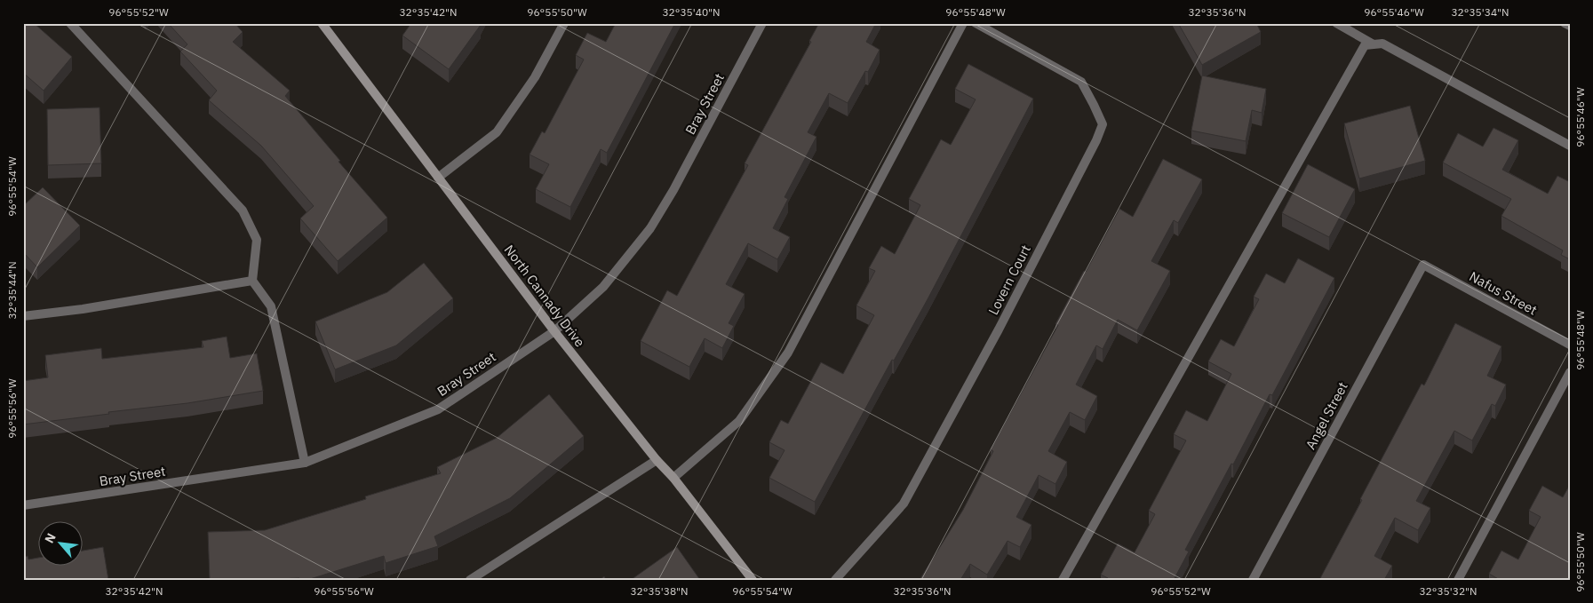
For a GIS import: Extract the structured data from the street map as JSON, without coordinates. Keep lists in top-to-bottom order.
{
  "streets": {
    "street": [
      "Bray Street",
      "Lovern Court",
      "Nafus Street",
      "North Cannady Drive",
      "Angel Street"
    ]
  },
  "crossings": [
    ["Bray Street", "North Cannady Drive"],
    ["Nafus Street", "Angel Street"]
  ],
  "north": "top left",
  "coordinates": [
    "96°55'52\"W",
    "32°35'42\"N",
    "96°55'50\"W",
    "32°35'40\"N",
    "96°55'48\"W",
    "32°35'36\"N",
    "96°55'46\"W",
    "32°35'34\"N",
    "96°55'54\"W",
    "32°35'44\"N",
    "96°55'56\"W",
    "32°35'38\"N",
    "32°35'32\"N"
  ]
}
